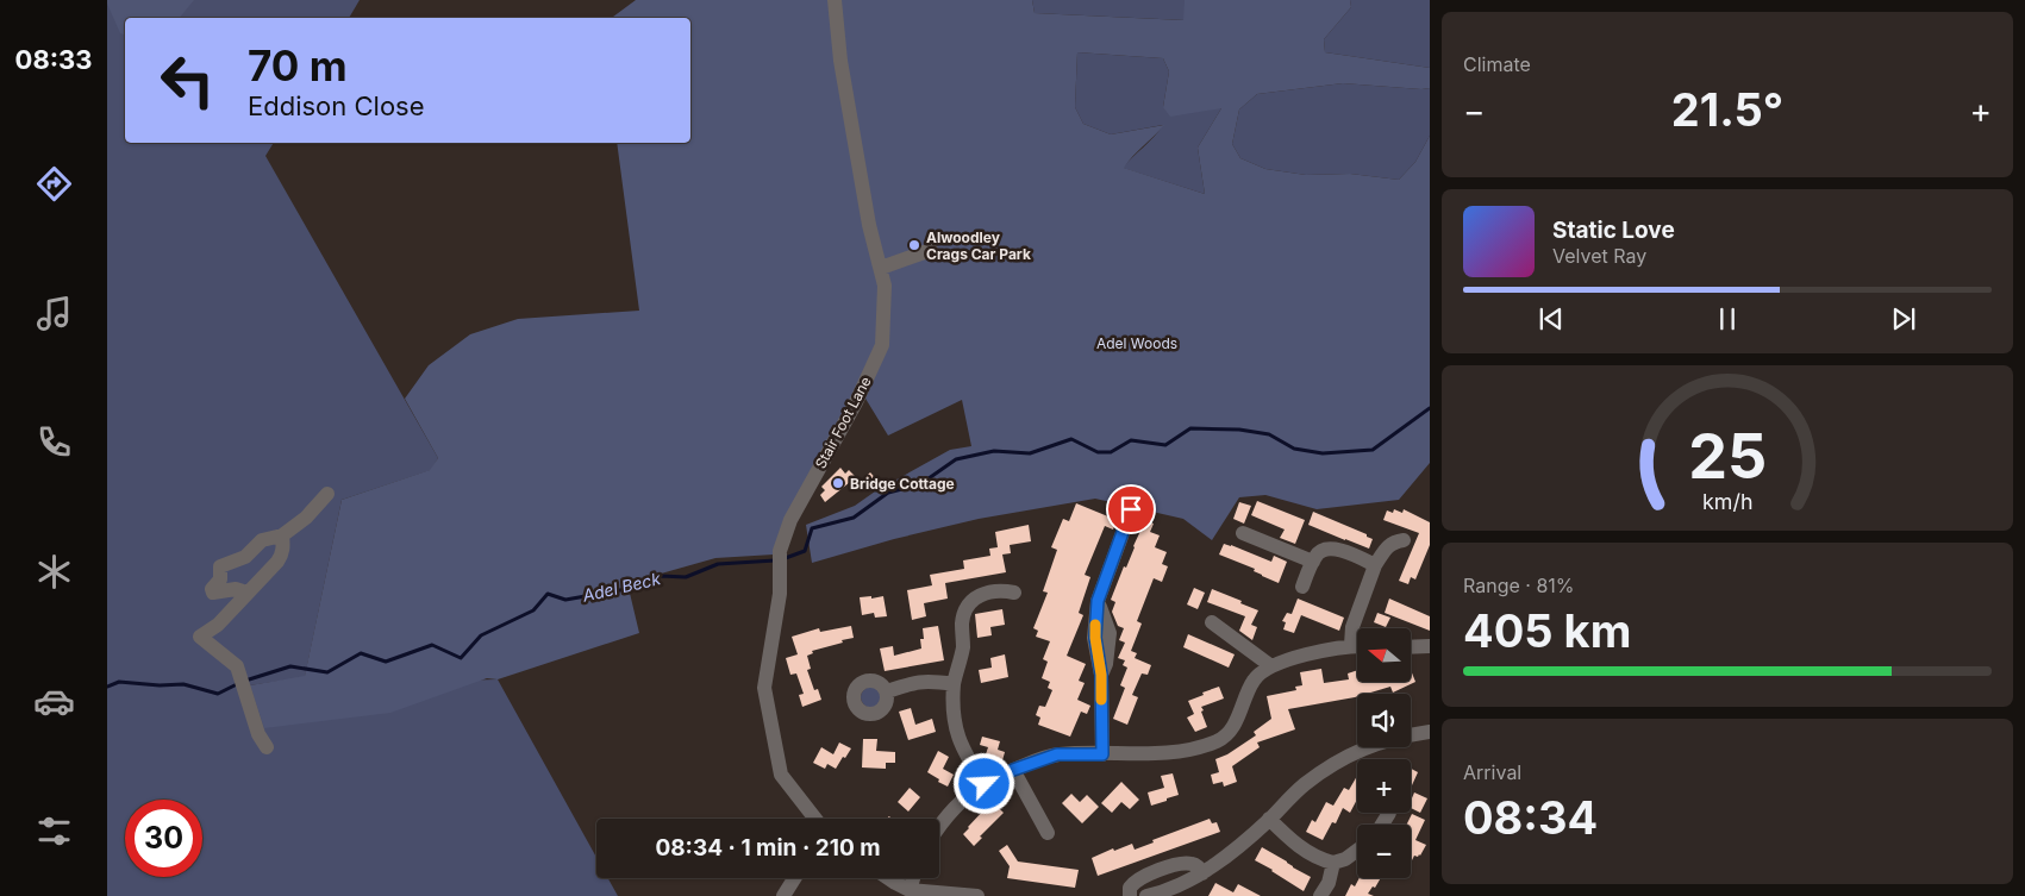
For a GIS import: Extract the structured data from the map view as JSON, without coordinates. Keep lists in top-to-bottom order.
{
  "streets": {
    "street": ["Stair Foot Lane"]
  },
  "water": ["Adel Beck"],
  "parks": ["Adel Woods"],
  "places": ["Alwoodley Crags Car Park", "Bridge Cottage"],
  "north": "left",
  "page": {
    "tabs": "08:33",
    "tile": [
      "Climate",
      ["Range · 81%", "405 km"],
      ["Arrival", "08:34"]
    ],
    "turn": ["70 m", "Eddison Close"],
    "heat": ["−", "21.5°", "+"],
    "song": ["Static Love", "Velvet Ray"],
    "map_buttons": ["+", "−"],
    "limit": "30",
    "trip": "08:34 · 1 min · 210 m",
    "gauge": ["25", "km/h"]
  }
}
